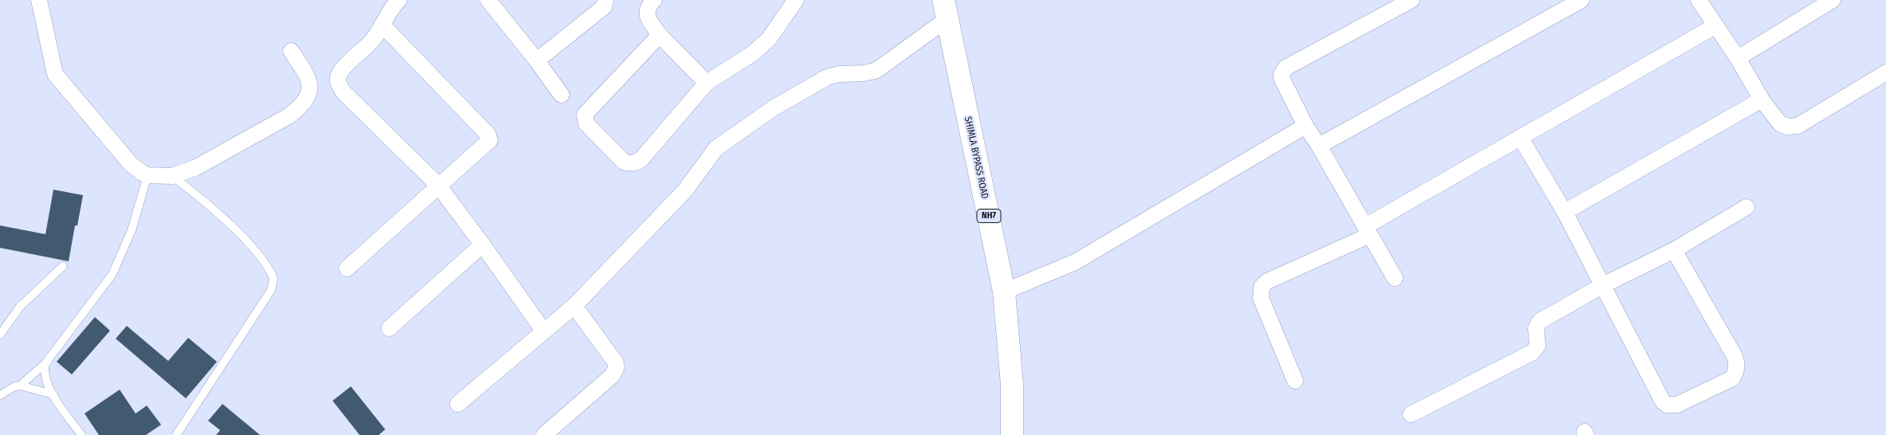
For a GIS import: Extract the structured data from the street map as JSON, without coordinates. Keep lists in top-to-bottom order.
{
  "streets": {
    "highway": ["SHIMLA BYPASS ROAD", "NH7"]
  }
}
